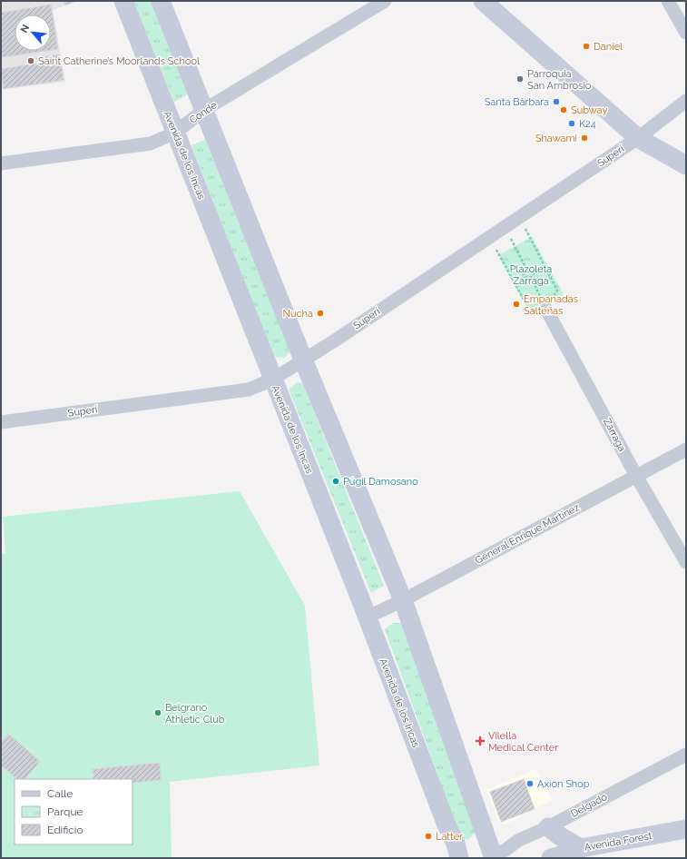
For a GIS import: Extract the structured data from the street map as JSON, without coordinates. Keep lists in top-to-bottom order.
{
  "streets": {
    "main road": ["Avenida de los Incas", "Avenida Forest"],
    "street": [
      "Conde",
      "Superí",
      "Zarraga",
      "General Enrique Martínez",
      "Delgado"
    ]
  },
  "crossings": [
    ["Conde", "Avenida de los Incas"],
    ["Avenida de los Incas", "Superí"],
    ["Avenida de los Incas", "General Enrique Martínez"],
    ["Zarraga", "General Enrique Martínez"]
  ],
  "parks": ["Plazoleta Zarraga"],
  "places": {
    "other": [
      "Daniel",
      "Saint Catherine’s Moorlands School",
      "Parroquia San Ambrosio",
      "Santa Bárbara",
      "Subway",
      "K24",
      "Shawami",
      "Empanadas Salteñas",
      "Nucha",
      "Púgil Damosano",
      "Belgrano Athletic Club",
      "Axion Shop",
      "Latter"
    ],
    "health": ["Vilella Medical Center"]
  },
  "legend": ["Calle", "Parque", "Edificio"],
  "north": "top left"
}
